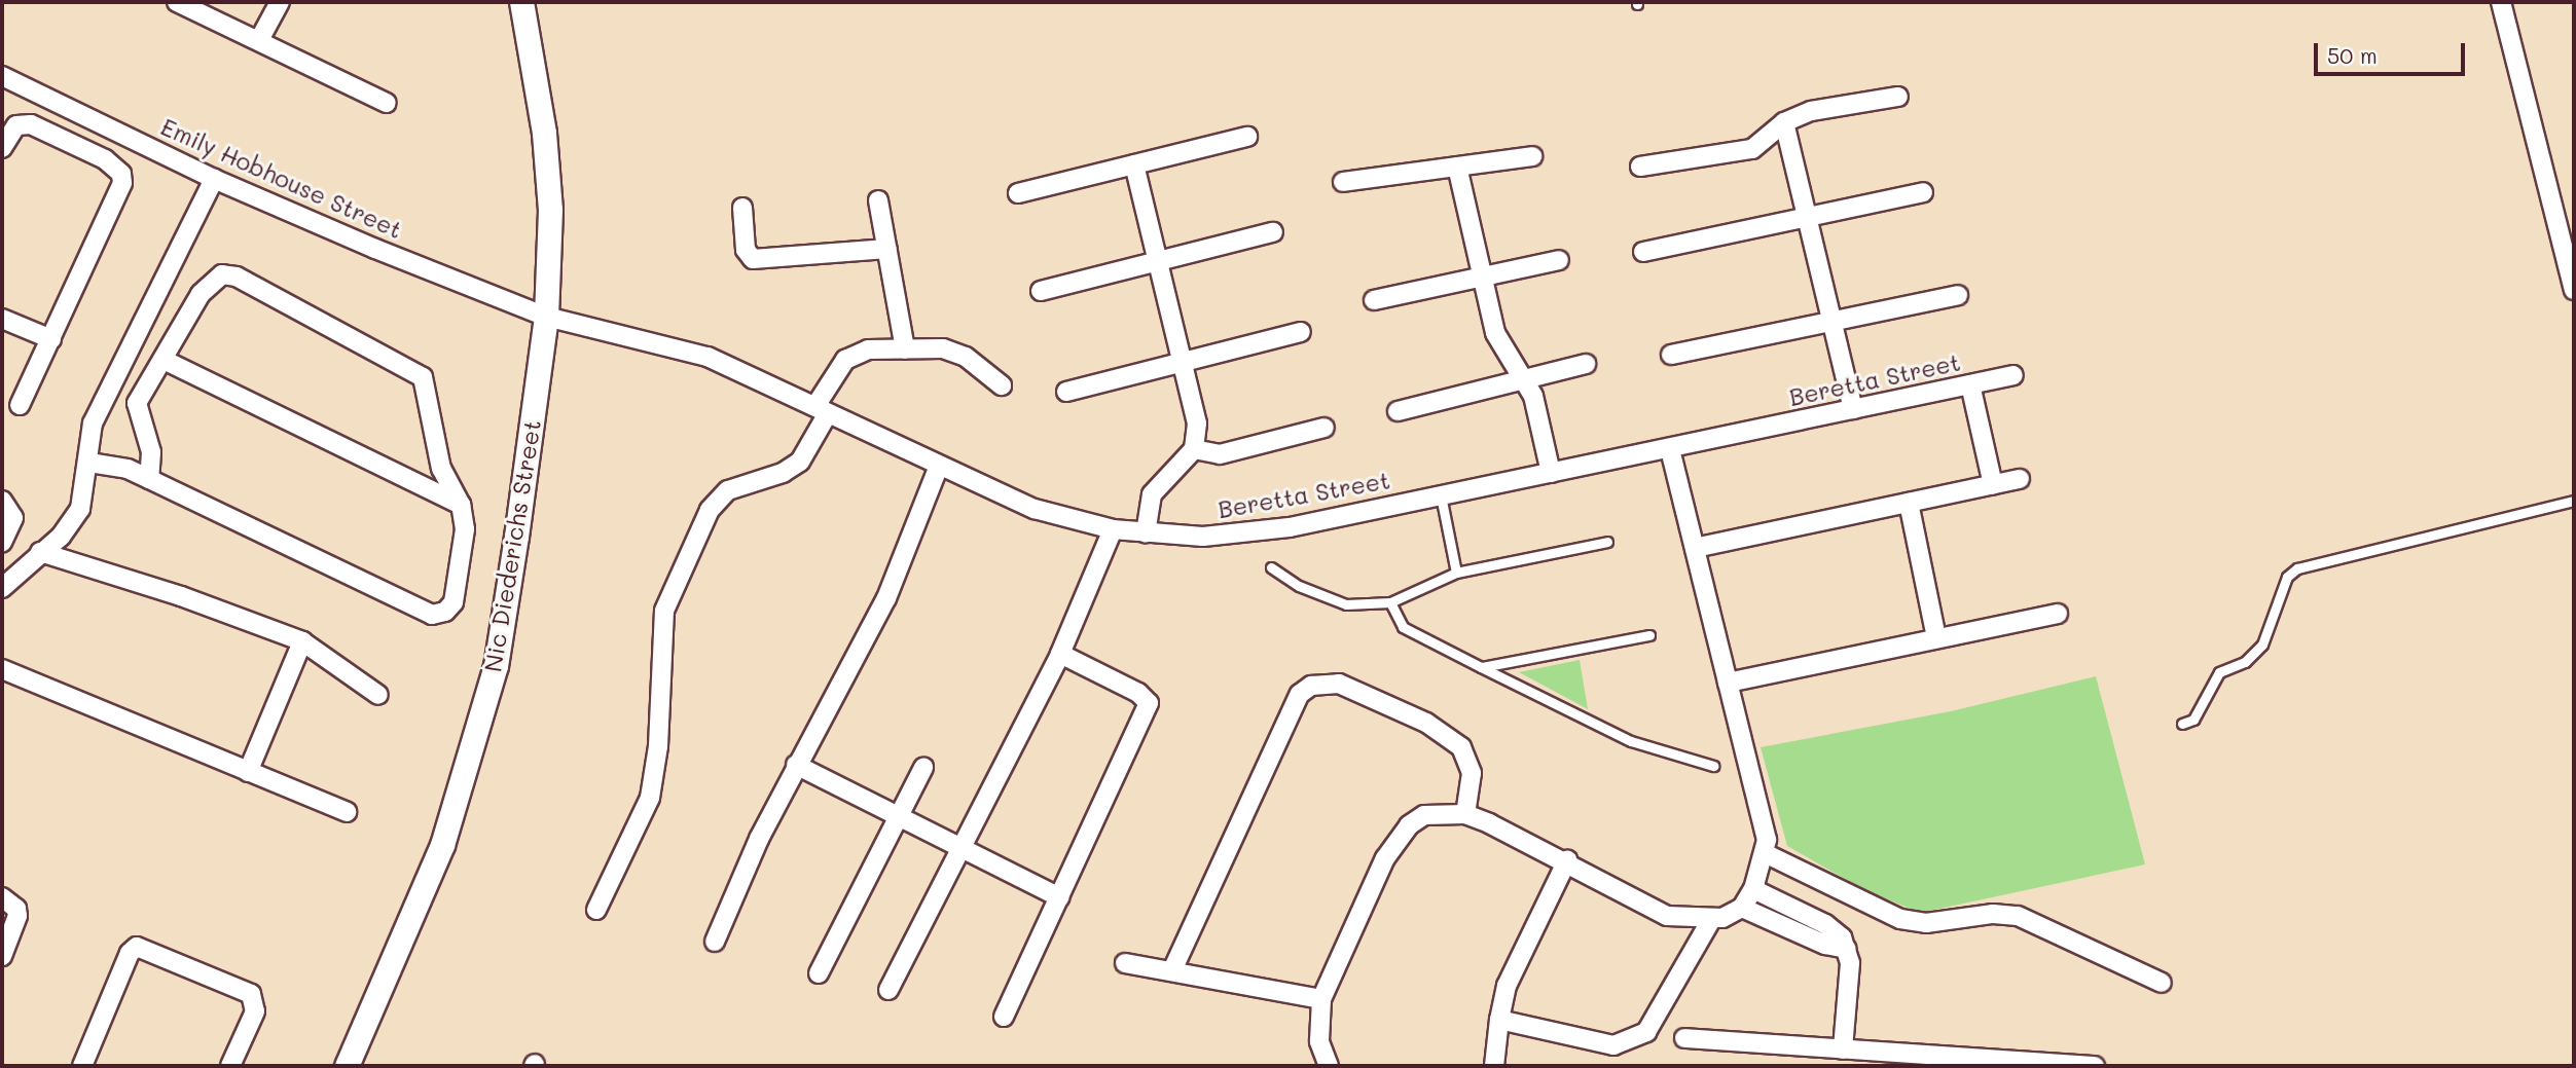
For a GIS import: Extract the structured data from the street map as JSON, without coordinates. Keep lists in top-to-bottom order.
{
  "streets": {
    "street": ["Emily Hobhouse Street", "Beretta Street", "Nic Diederichs Street"]
  },
  "crossings": [
    ["Emily Hobhouse Street", "Beretta Street"],
    ["Emily Hobhouse Street", "Nic Diederichs Street"],
    ["Beretta Street", "Nic Diederichs Street"]
  ],
  "scale_bar": "50 m"
}
